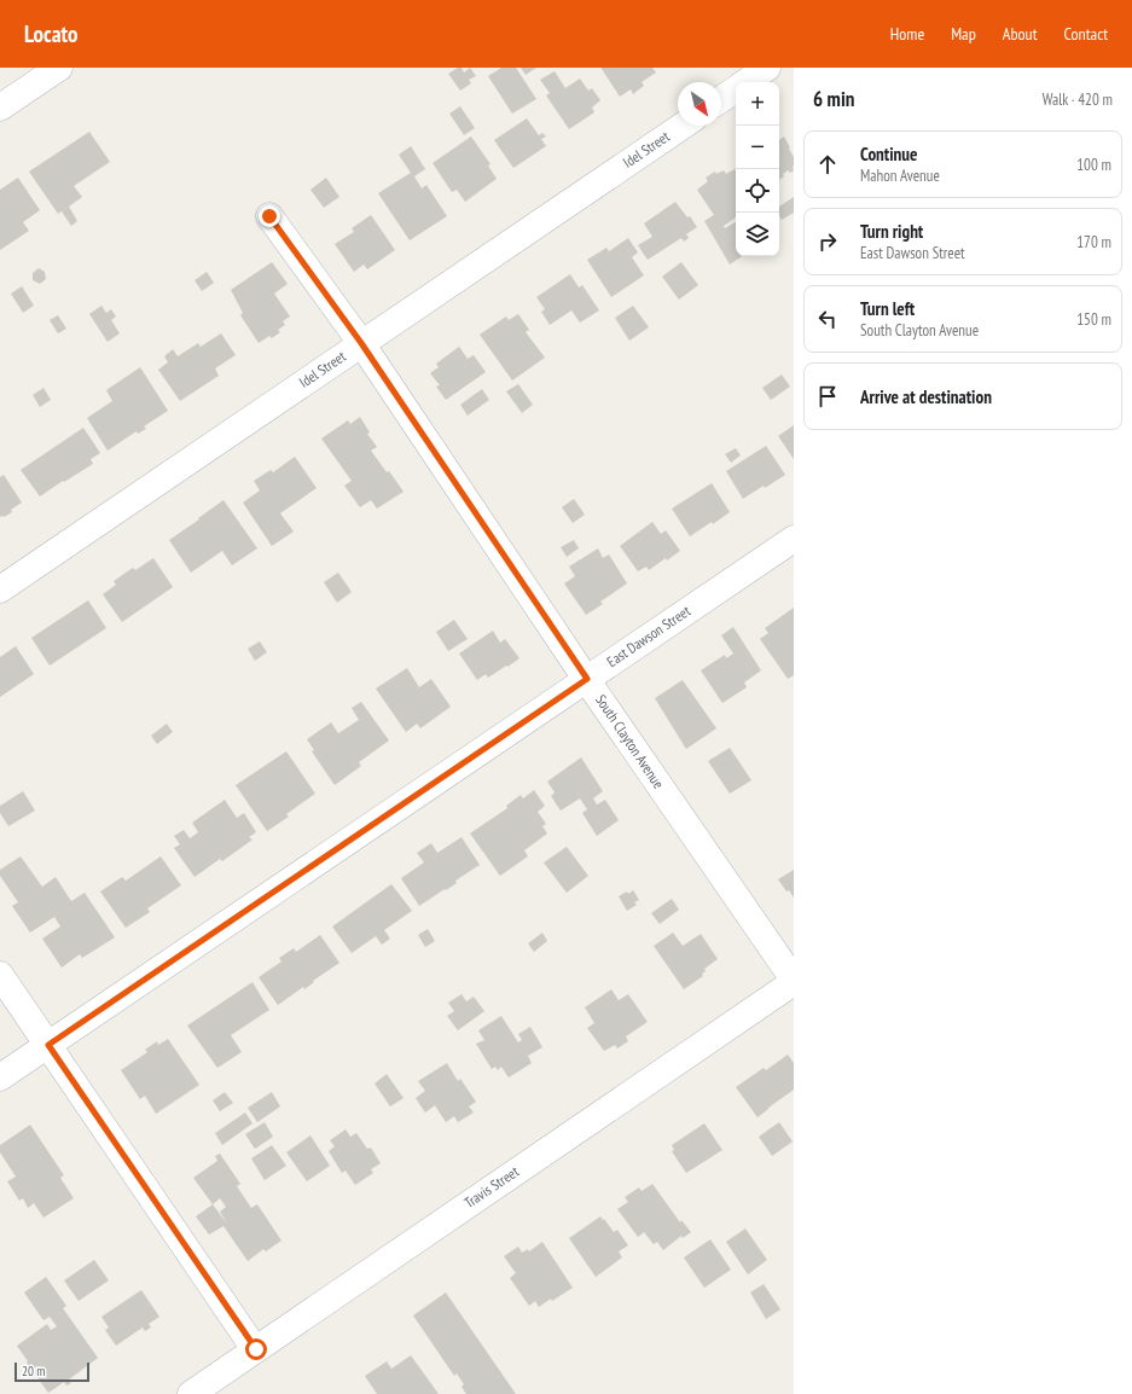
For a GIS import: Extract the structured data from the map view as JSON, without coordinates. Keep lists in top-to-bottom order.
{
  "streets": {
    "street": [
      "Idel Street",
      "East Dawson Street",
      "South Clayton Avenue",
      "Travis Street"
    ]
  },
  "crossings": [
    ["Idel Street", "South Clayton Avenue"],
    ["East Dawson Street", "South Clayton Avenue"],
    ["South Clayton Avenue", "Travis Street"]
  ],
  "scale_bar": "20 m",
  "north": "bottom right",
  "page": {
    "header": "Locato",
    "nav": [
      "Home",
      "Map",
      "About",
      "Contact"
    ],
    "heading": ["6 min", "Walk · 420 m"],
    "map_buttons": ["+", "−"],
    "list": [
      ["Continue", "Mahon Avenue", "100 m"],
      ["Turn right", "East Dawson Street", "170 m"],
      ["Turn left", "South Clayton Avenue", "150 m"],
      "Arrive at destination"
    ],
    "scale": "20 m"
  }
}
